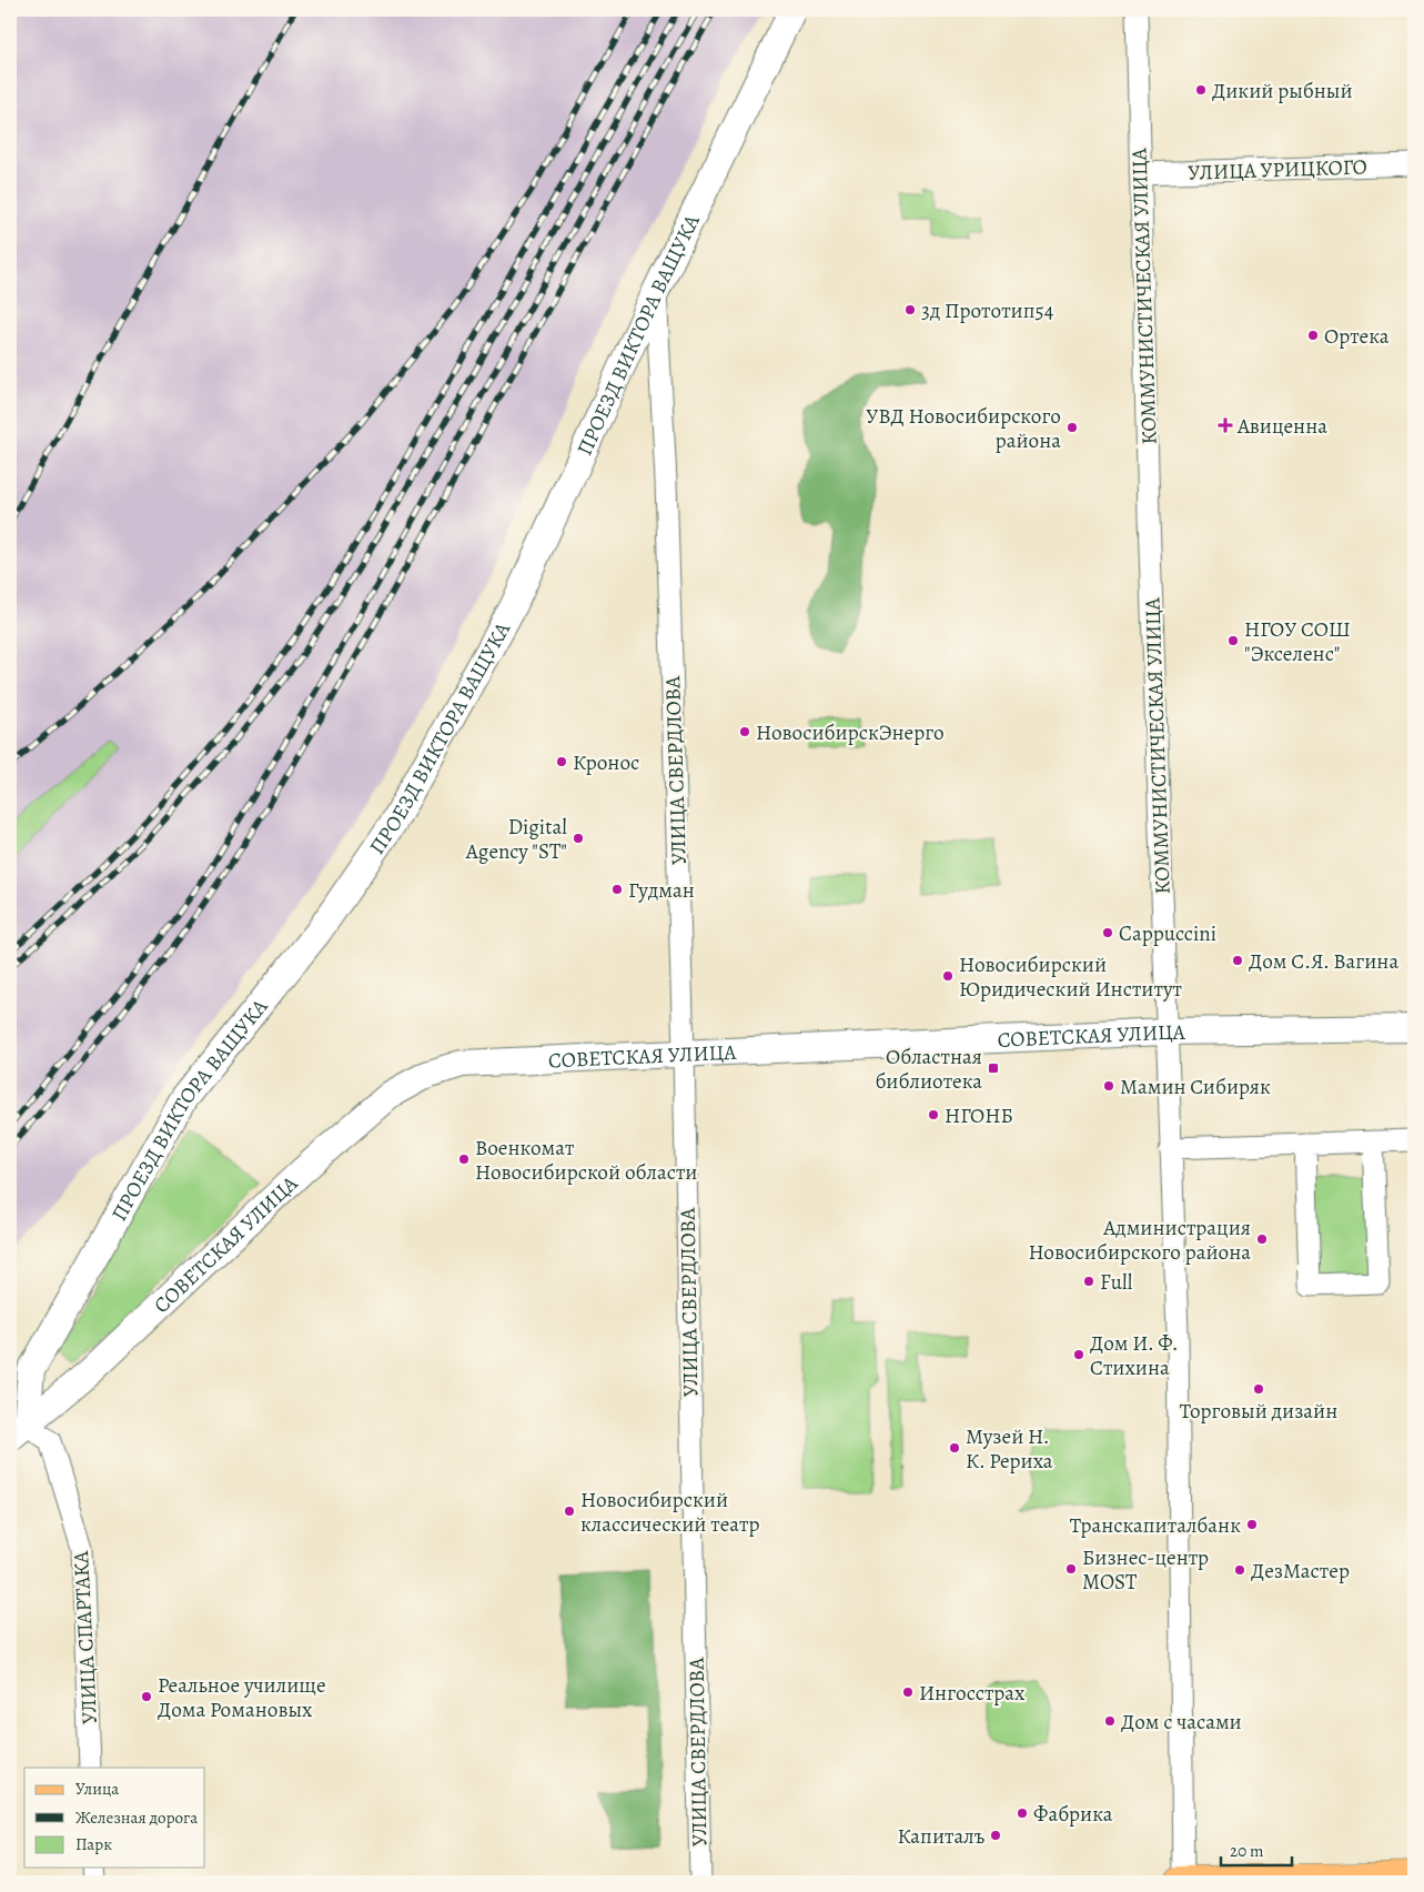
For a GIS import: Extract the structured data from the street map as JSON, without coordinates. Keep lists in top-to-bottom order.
{
  "streets": {
    "street": [
      "УЛИЦА УРИЦКОГО",
      "КОММУНИСТИЧЕСКАЯ УЛИЦА",
      "ПРОЕЗД ВИКТОРА ВАЩУКА",
      "УЛИЦА СВЕРДЛОВА",
      "СОВЕТСКАЯ УЛИЦА",
      "УЛИЦА СПАРТАКА"
    ]
  },
  "crossings": [
    ["УЛИЦА УРИЦКОГО", "КОММУНИСТИЧЕСКАЯ УЛИЦА"],
    ["КОММУНИСТИЧЕСКАЯ УЛИЦА", "СОВЕТСКАЯ УЛИЦА"],
    ["ПРОЕЗД ВИКТОРА ВАЩУКА", "УЛИЦА СВЕРДЛОВА"],
    ["ПРОЕЗД ВИКТОРА ВАЩУКА", "СОВЕТСКАЯ УЛИЦА"],
    ["ПРОЕЗД ВИКТОРА ВАЩУКА", "УЛИЦА СПАРТАКА"],
    ["УЛИЦА СВЕРДЛОВА", "СОВЕТСКАЯ УЛИЦА"],
    ["СОВЕТСКАЯ УЛИЦА", "УЛИЦА СПАРТАКА"]
  ],
  "places": {
    "other": [
      "Дикий рыбный",
      "3д Прототип54",
      "Ортека",
      "УВД Новосибирского района",
      "НГОУ СОШ \"Экселенс\"",
      "НовосибирскЭнерго",
      "Кронос",
      "Digital Agency \"ST\"",
      "Гудман",
      "Cappuccini",
      "Дом С.Я. Вагина",
      "Новосибирский Юридический Институт",
      "Мамин Сибиряк",
      "НГОНБ",
      "Военкомат Новосибирской области",
      "Администрация Новосибирского района",
      "Full",
      "Дом И. Ф. Стихина",
      "Торговый дизайн",
      "Музей Н. К. Рериха",
      "Новосибирский классический театр",
      "Транскапиталбанк",
      "Бизнес-центр MOST",
      "ДезМастер",
      "Ингосстрах",
      "Реальное училище Дома Романовых",
      "Дом с часами",
      "Фабрика",
      "Капиталъ"
    ],
    "health": ["Авиценна"],
    "transit": ["Областная библиотека"]
  },
  "legend": ["Улица", "Железная дорога", "Парк"],
  "scale_bar": "20 m"
}
